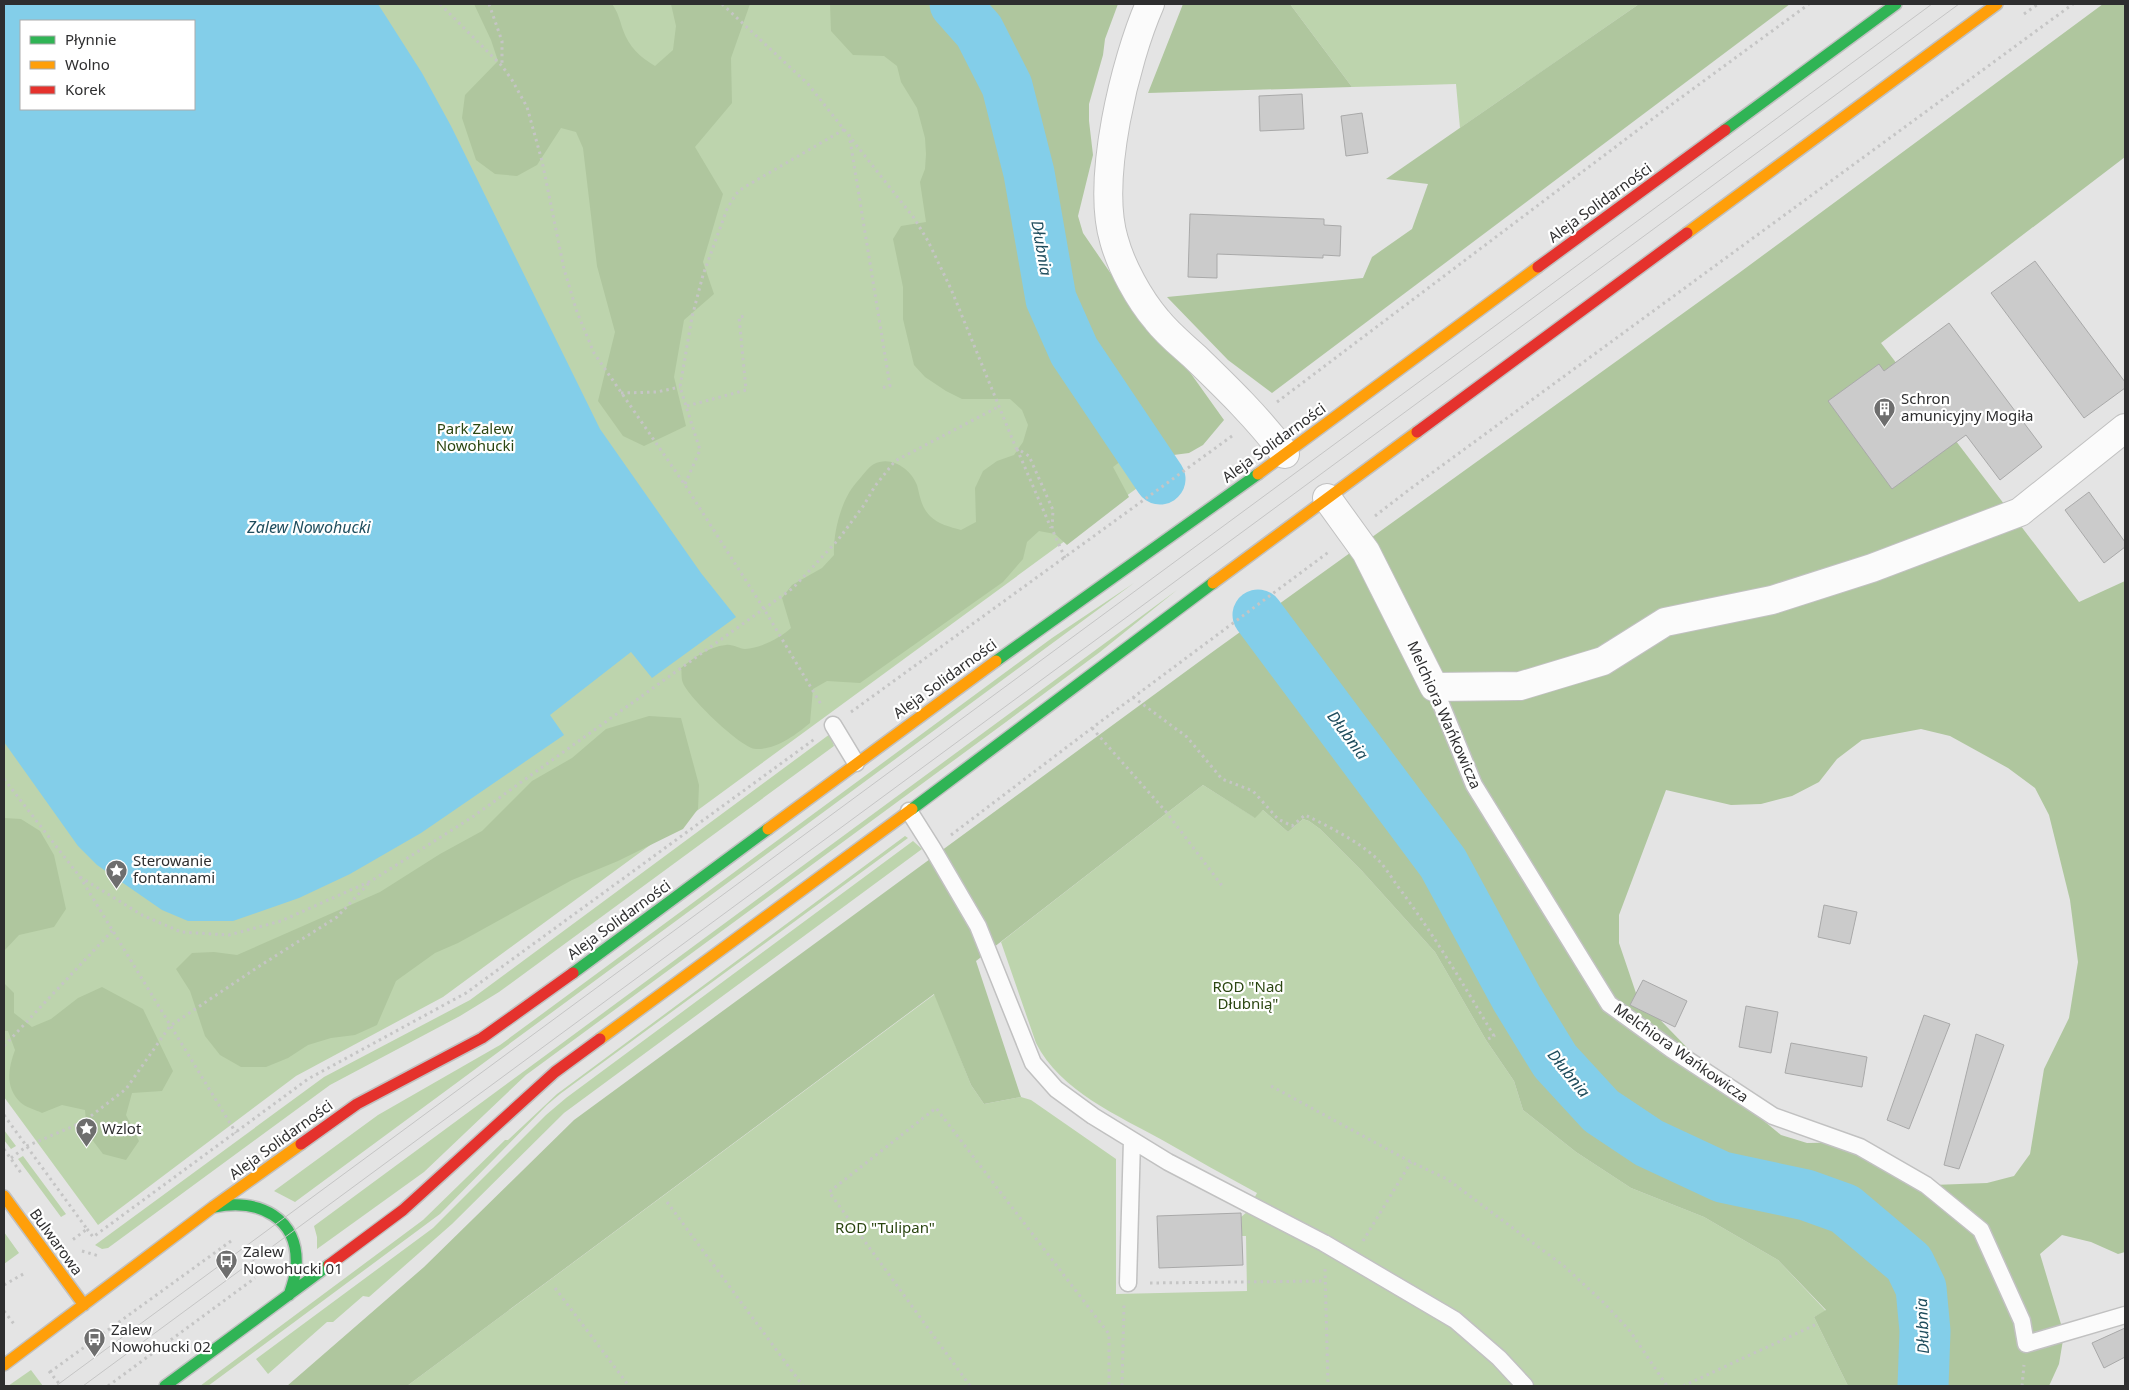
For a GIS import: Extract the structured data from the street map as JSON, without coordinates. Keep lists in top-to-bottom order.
{
  "streets": {
    "street": ["Aleja Solidarności", "Melchiora Wańkowicza", "Bulwarowa"]
  },
  "crossings": [
    ["Aleja Solidarności", "Bulwarowa"]
  ],
  "water": ["Dłubnia", "Zalew Nowohucki"],
  "parks": ["Park Zalew Nowohucki", "ROD \"Nad Dłubnią\"", "ROD \"Tulipan\""],
  "places": {
    "building": ["Schron amunicyjny Mogiła"],
    "place": ["Sterowanie fontannami", "Wzlot"],
    "bus stop": ["Zalew Nowohucki 01", "Zalew Nowohucki 02"]
  },
  "legend": ["Płynnie", "Wolno", "Korek"]
}
